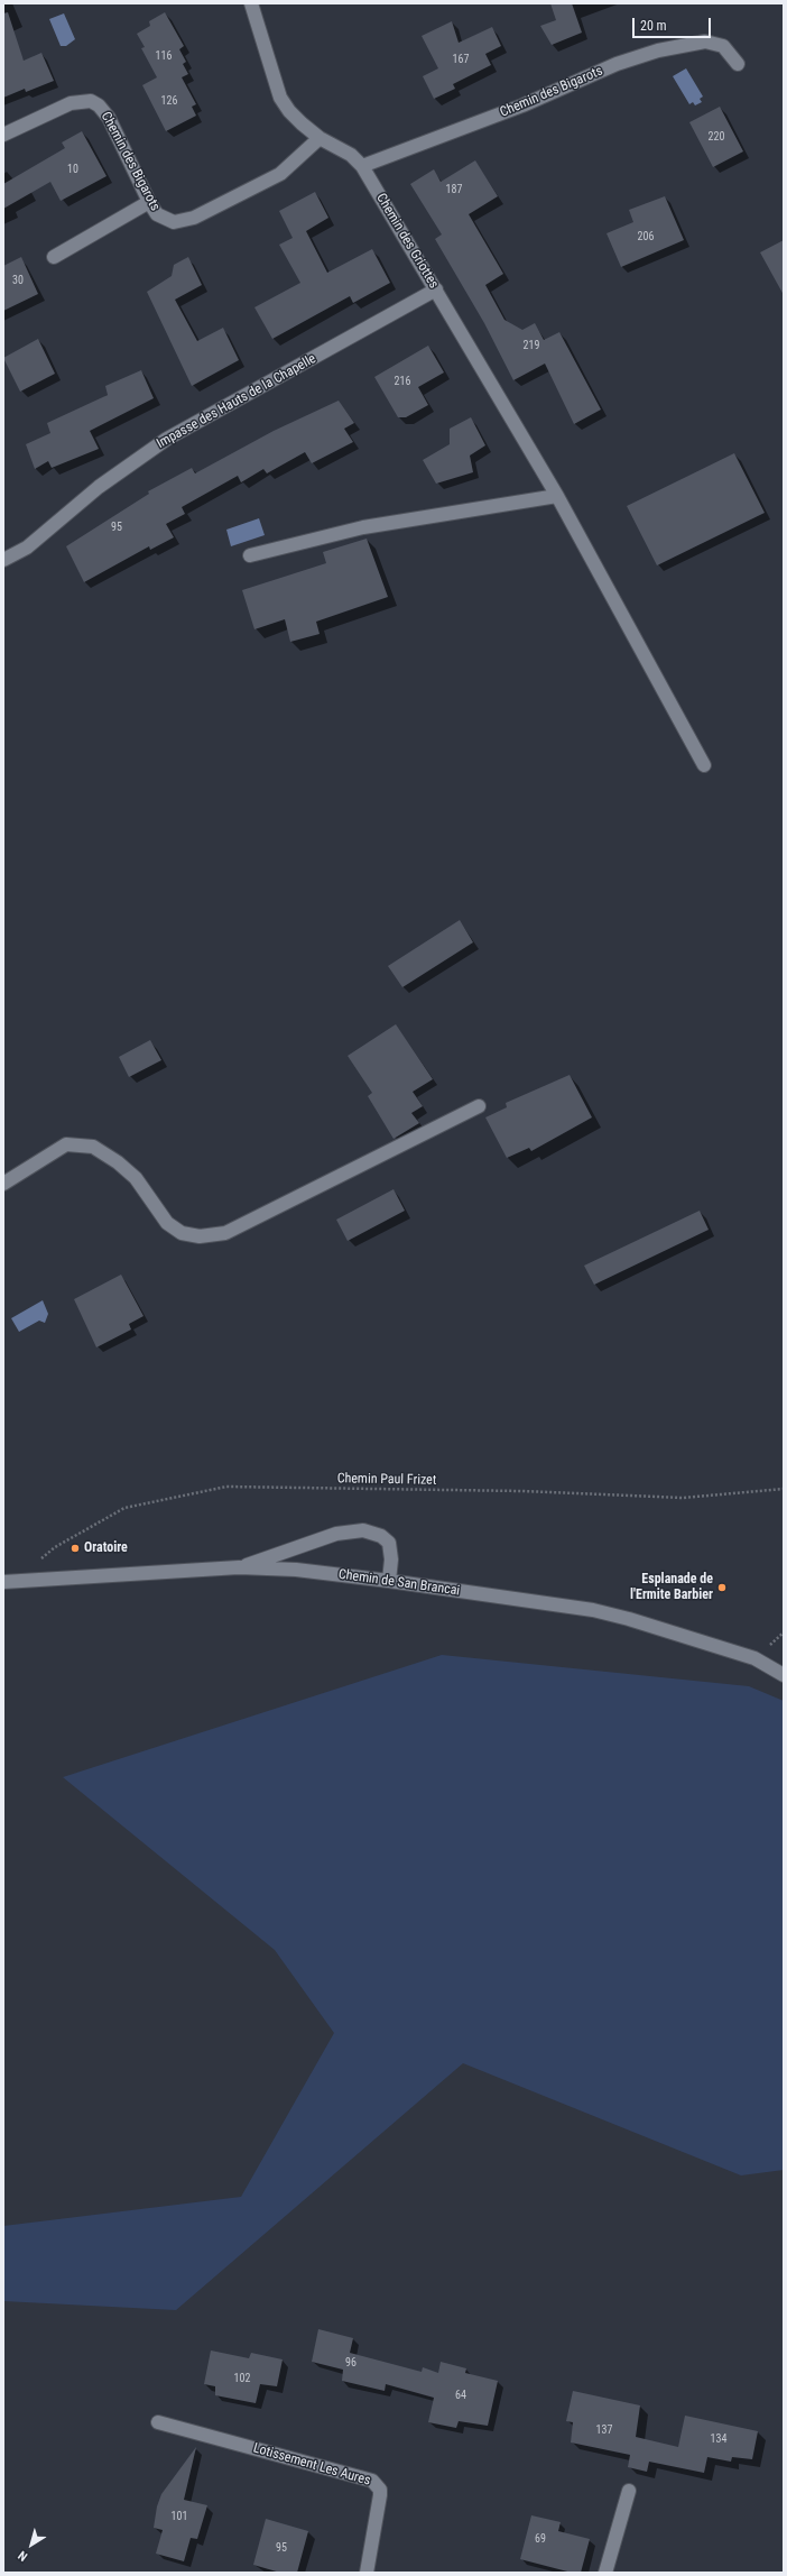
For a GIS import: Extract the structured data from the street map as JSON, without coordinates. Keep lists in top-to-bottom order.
{
  "streets": {
    "street": [
      "Chemin des Bigarots",
      "Chemin des Griottes",
      "Impasse des Hauts de la Chapelle",
      "Chemin de San Brancai",
      "Lotissement Les Aures"
    ],
    "path": ["Chemin Paul Frizet"]
  },
  "crossings": [
    ["Chemin des Bigarots", "Chemin des Griottes"],
    ["Chemin des Griottes", "Impasse des Hauts de la Chapelle"],
    ["Chemin Paul Frizet", "Chemin de San Brancai"]
  ],
  "places": ["Oratoire", "Esplanade de l'Ermite Barbier"],
  "house_numbers": [
    "116",
    "167",
    "126",
    "220",
    "10",
    "187",
    "206",
    "30",
    "219",
    "216",
    "95",
    "96",
    "102",
    "64",
    "137",
    "134",
    "101",
    "69",
    "95"
  ],
  "scale_bar": "20 m",
  "north": "bottom left"
}
